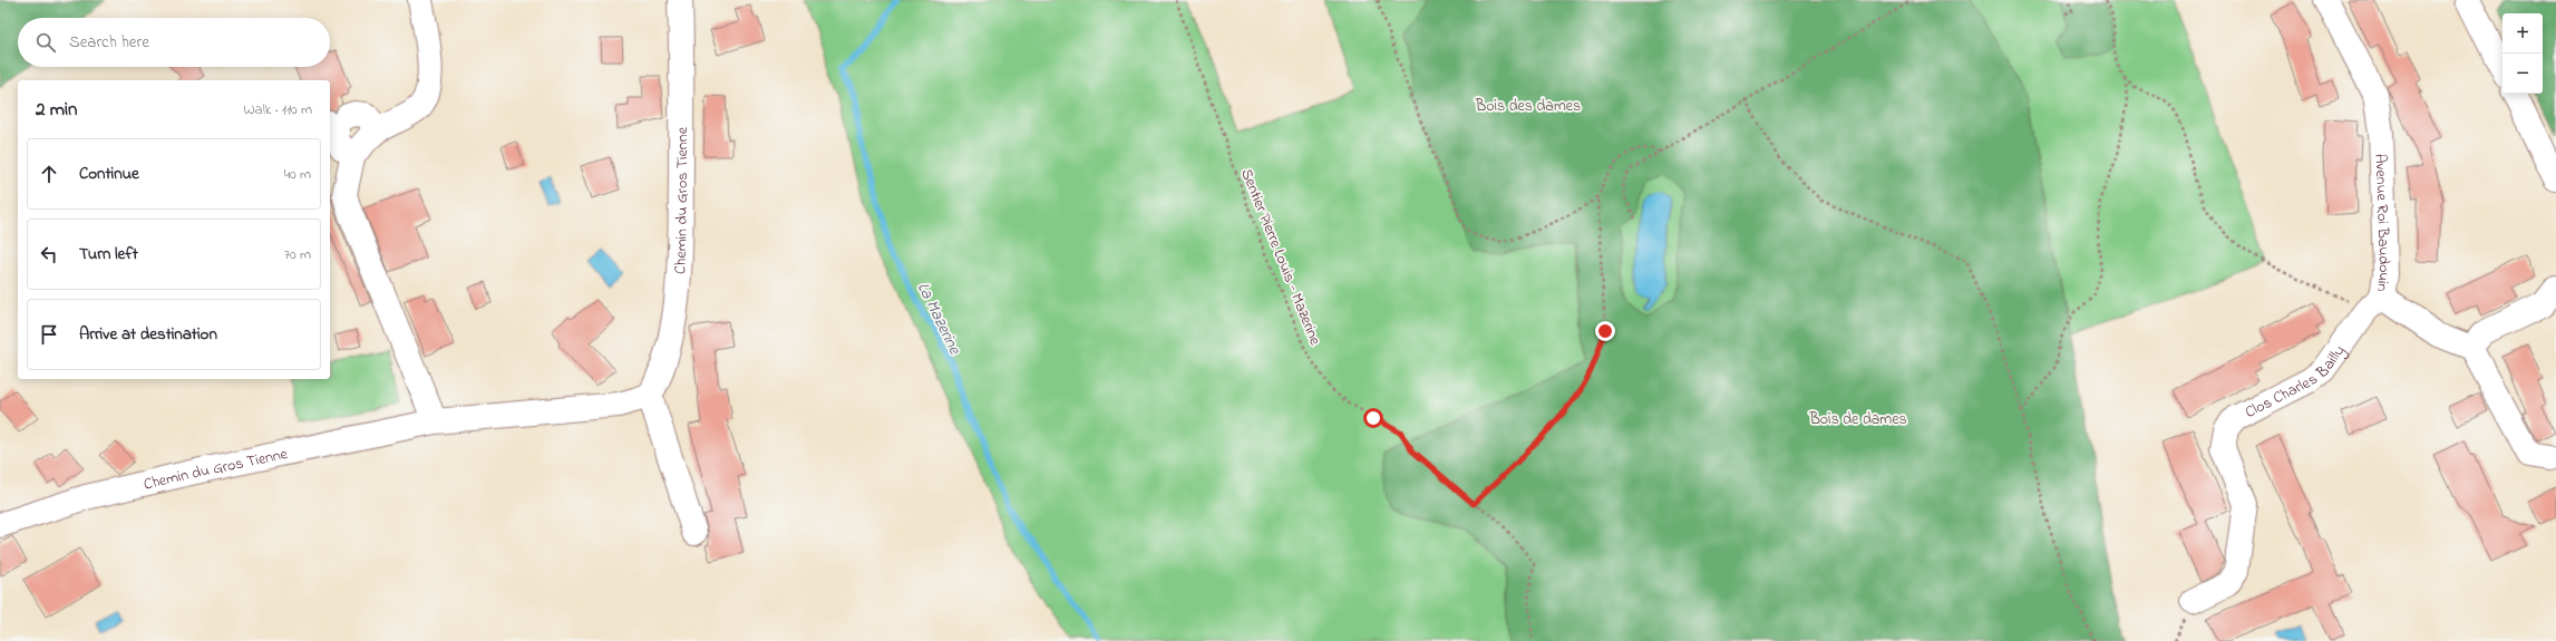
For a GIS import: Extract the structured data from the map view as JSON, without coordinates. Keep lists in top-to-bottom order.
{
  "streets": {
    "street": ["Chemin du Gros Tienne", "Avenue Roi Baudouin", "Clos Charles Bailly"],
    "path": ["Sentier Pierre Louis - Mazerine"]
  },
  "crossings": [
    ["Avenue Roi Baudouin", "Clos Charles Bailly"]
  ],
  "water": ["La Mazerine"],
  "parks": ["Bois des dames", "Bois de dames"],
  "page": {
    "map_buttons": ["+", "−"],
    "search": "Search here",
    "heading": ["2 min", "Walk · 110 m"],
    "list": [
      ["Continue", "40 m"],
      ["Turn left", "70 m"],
      "Arrive at destination"
    ]
  }
}
